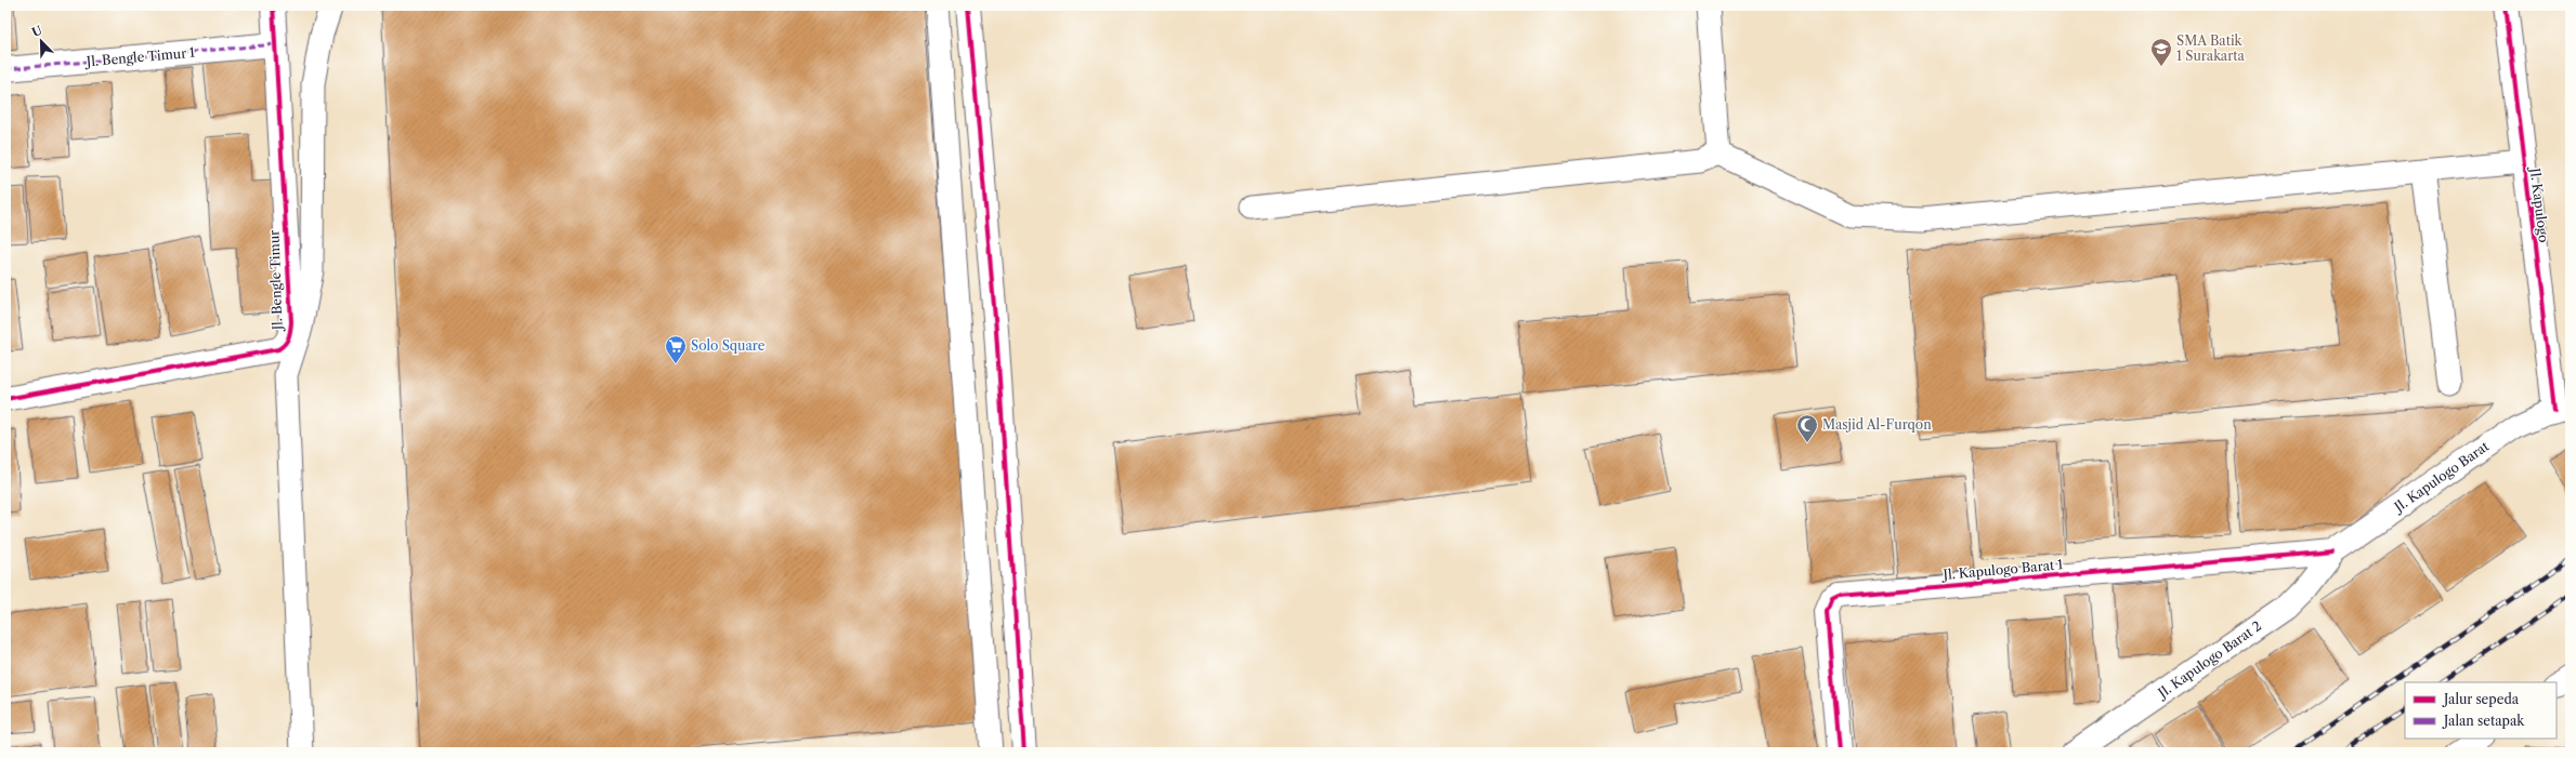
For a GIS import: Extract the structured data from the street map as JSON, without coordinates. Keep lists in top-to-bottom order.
{
  "streets": {
    "street": [
      "Jl. Bengle Timur 1",
      "Jl. Kapulogo",
      "Jl. Bengle Timur",
      "Jl. Kapulogo Barat",
      "Jl. Kapulogo Barat 1",
      "Jl. Kapulogo Barat 2"
    ]
  },
  "crossings": [
    ["Jl. Bengle Timur 1", "Jl. Bengle Timur"],
    ["Jl. Kapulogo", "Jl. Kapulogo Barat"],
    ["Jl. Kapulogo Barat", "Jl. Kapulogo Barat 1"],
    ["Jl. Kapulogo Barat", "Jl. Kapulogo Barat 2"],
    ["Jl. Kapulogo Barat 1", "Jl. Kapulogo Barat 2"]
  ],
  "places": {
    "school or university": ["SMA Batik 1 Surakarta"],
    "supermarket": ["Solo Square"],
    "mosque": ["Masjid Al-Furqon"]
  },
  "legend": ["Jalur sepeda", "Jalan setapak"],
  "north": "top left"
}
